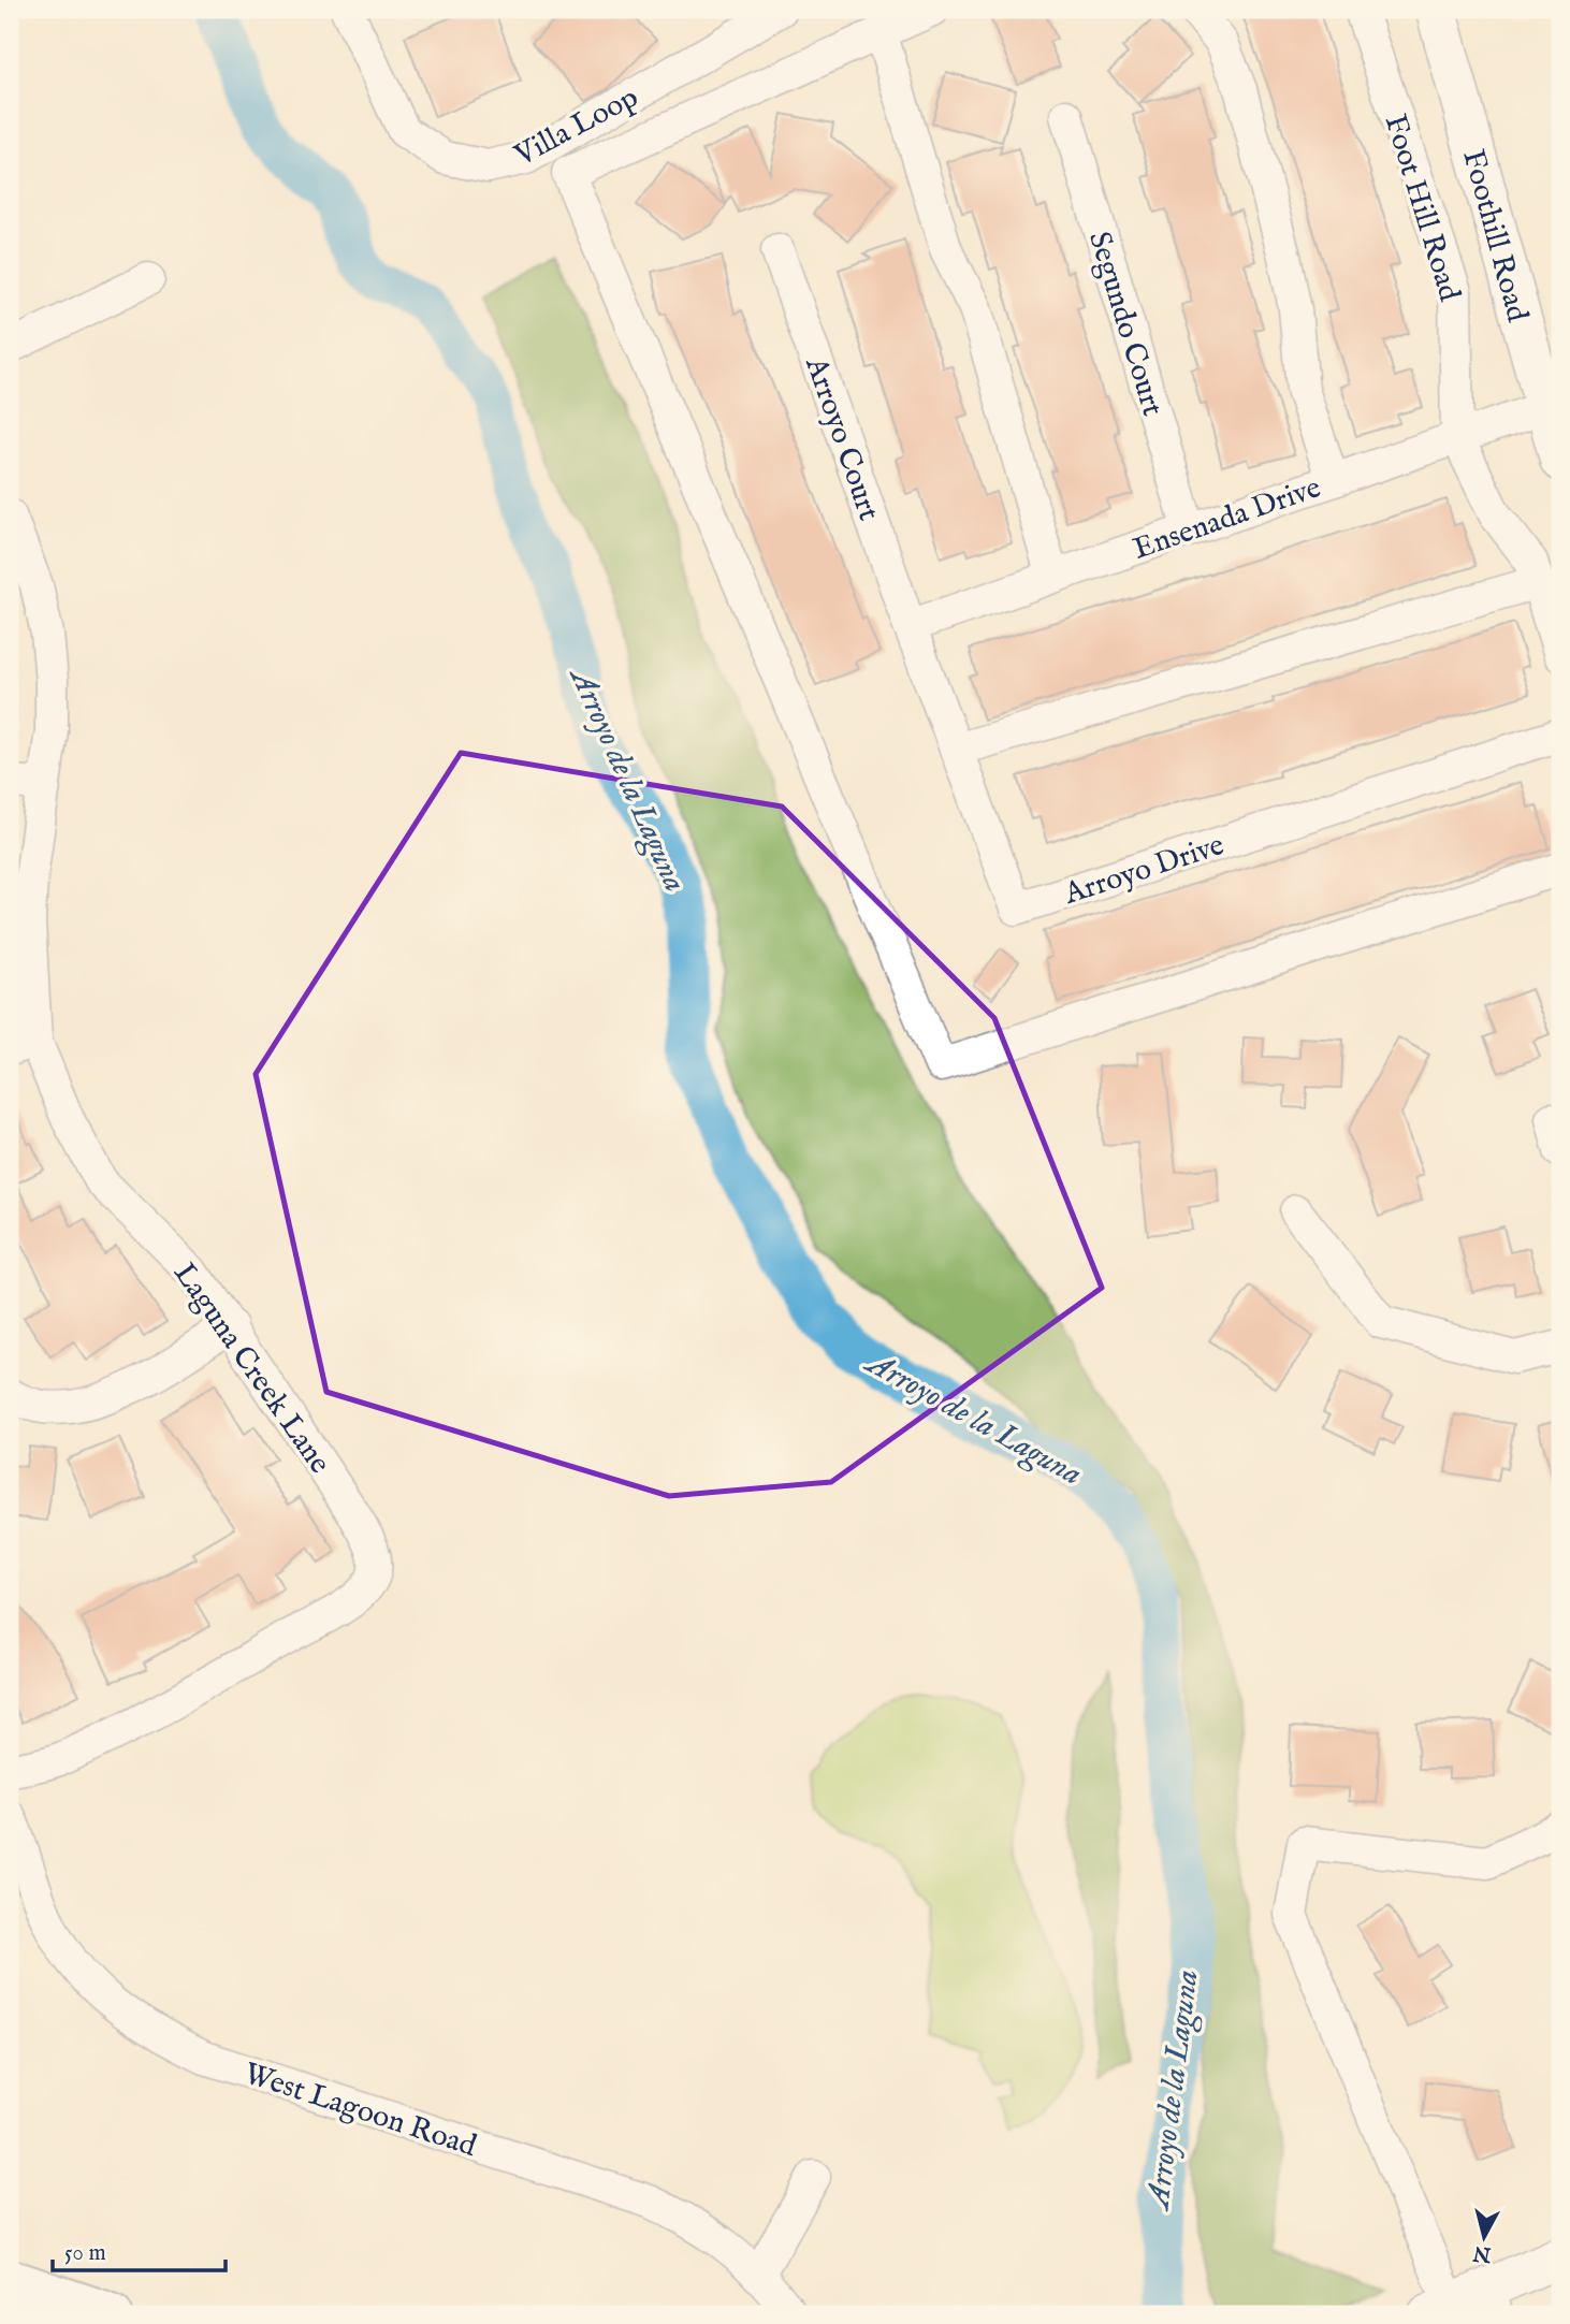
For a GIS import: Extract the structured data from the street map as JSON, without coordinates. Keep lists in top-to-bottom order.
{
  "streets": {
    "main road": ["Foothill Road"],
    "street": [
      "Villa Loop",
      "Foot Hill Road",
      "Segundo Court",
      "Arroyo Court",
      "Ensenada Drive",
      "Arroyo Drive",
      "Laguna Creek Lane",
      "West Lagoon Road"
    ]
  },
  "crossings": [
    ["Foot Hill Road", "Ensenada Drive"],
    ["Foothill Road", "Ensenada Drive"],
    ["Segundo Court", "Ensenada Drive"],
    ["Arroyo Court", "Ensenada Drive"],
    ["Arroyo Court", "Arroyo Drive"],
    ["Ensenada Drive", "Arroyo Drive"]
  ],
  "water": ["Arroyo de la Laguna"],
  "scale_bar": "50 m",
  "north": "bottom"
}
